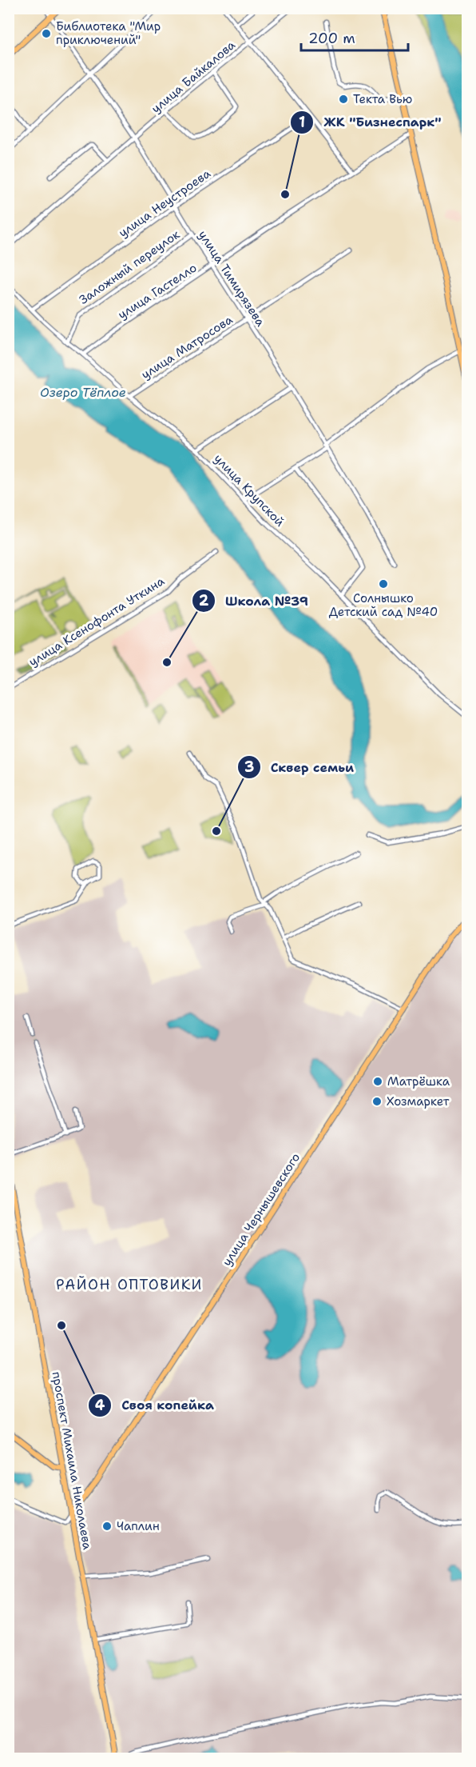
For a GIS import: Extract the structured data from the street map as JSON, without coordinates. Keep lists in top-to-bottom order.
{
  "streets": {
    "main road": ["улица Чернышевского", "проспект Михаила Николаева"],
    "street": [
      "улица Байкалова",
      "улица Неустроева",
      "Заложный переулок",
      "улица Тимирязева",
      "улица Гастелло",
      "улица Матросова",
      "улица Крупской",
      "улица Ксенофонта Уткина"
    ]
  },
  "crossings": [
    ["улица Байкалова", "улица Тимирязева"],
    ["улица Неустроева", "улица Тимирязева"],
    ["улица Неустроева", "улица Крупской"],
    ["Заложный переулок", "улица Тимирязева"],
    ["Заложный переулок", "улица Крупской"],
    ["улица Тимирязева", "улица Гастелло"],
    ["улица Тимирязева", "улица Матросова"],
    ["улица Гастелло", "улица Крупской"],
    ["улица Матросова", "улица Крупской"],
    ["улица Чернышевского", "проспект Михаила Николаева"]
  ],
  "districts": ["РАЙОН ОПТОВИКИ"],
  "water": ["Озеро Тёплое"],
  "places": [
    "Библиотека \"Мир приключений\"",
    "Текта Вью",
    "ЖК \"Бизнеспарк\"",
    "Солнышко Детский сад №40",
    "Школа №39",
    "Сквер семьи",
    "Матрёшка",
    "Хозмаркет",
    "Своя копейка",
    "Чаплин"
  ],
  "scale_bar": "200 m"
}
